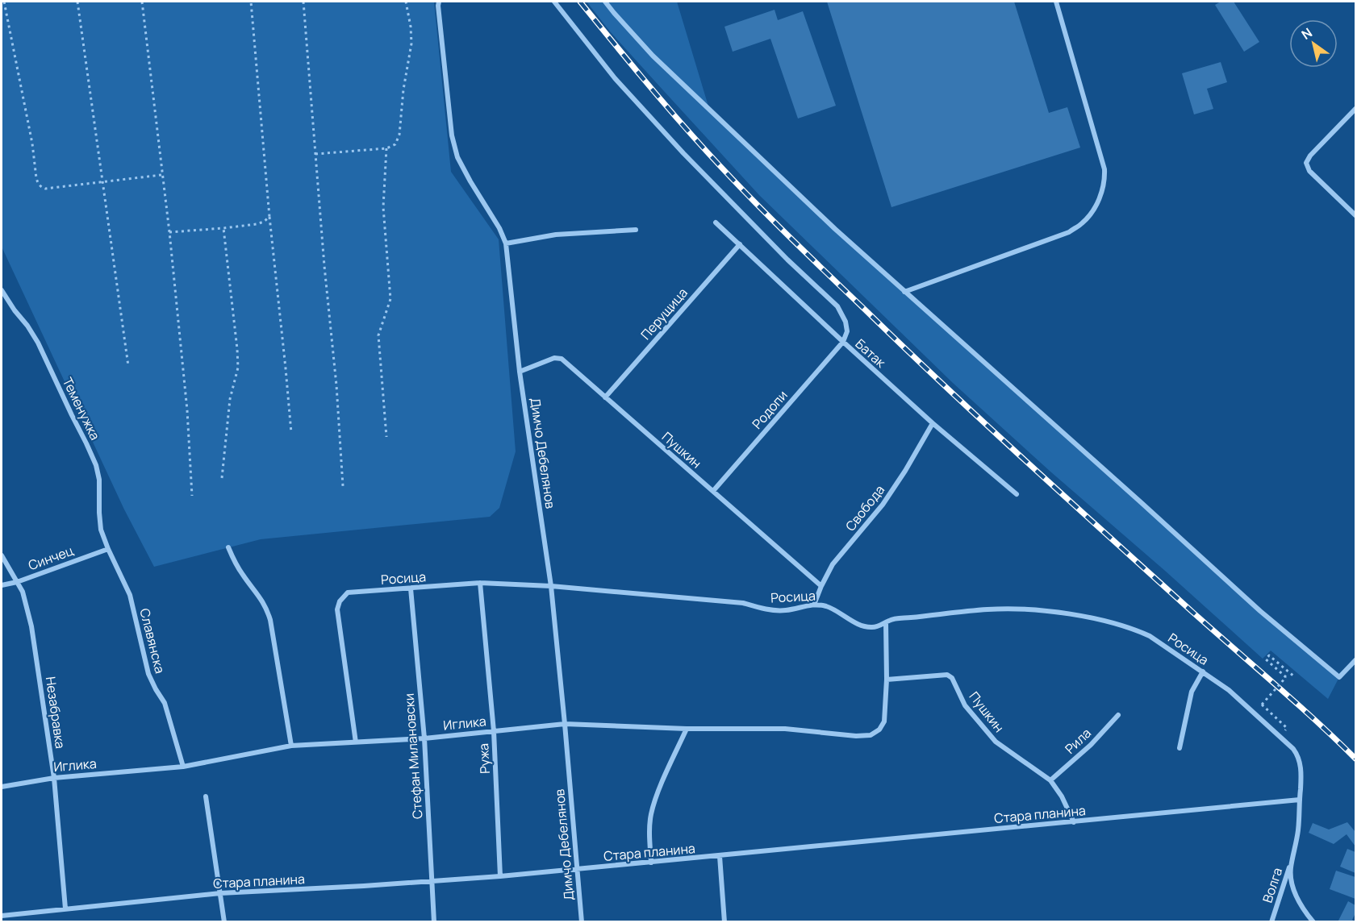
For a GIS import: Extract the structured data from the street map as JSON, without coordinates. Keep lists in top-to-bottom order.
{
  "streets": {
    "street": [
      "Перущица",
      "Батак",
      "Теменужка",
      "Родопи",
      "Пушкин",
      "Димчо Дебелянов",
      "Свобода",
      "Синчец",
      "Росица",
      "Славянска",
      "Незабравка",
      "Иглика",
      "Рила",
      "Стефан Милановски",
      "Ружа",
      "Стара планина",
      "Волга"
    ]
  },
  "crossings": [
    ["Перущица", "Батак"],
    ["Перущица", "Пушкин"],
    ["Батак", "Родопи"],
    ["Батак", "Свобода"],
    ["Теменужка", "Синчец"],
    ["Теменужка", "Славянска"],
    ["Родопи", "Пушкин"],
    ["Пушкин", "Димчо Дебелянов"],
    ["Пушкин", "Свобода"],
    ["Пушкин", "Иглика"],
    ["Пушкин", "Рила"],
    ["Пушкин", "Стара планина"],
    ["Димчо Дебелянов", "Росица"],
    ["Димчо Дебелянов", "Иглика"],
    ["Димчо Дебелянов", "Стара планина"],
    ["Свобода", "Росица"],
    ["Синчец", "Славянска"],
    ["Синчец", "Незабравка"],
    ["Росица", "Иглика"],
    ["Росица", "Стефан Милановски"],
    ["Росица", "Ружа"],
    ["Росица", "Стара планина"],
    ["Росица", "Волга"],
    ["Славянска", "Иглика"],
    ["Незабравка", "Иглика"],
    ["Незабравка", "Стара планина"],
    ["Иглика", "Стефан Милановски"],
    ["Иглика", "Ружа"],
    ["Стефан Милановски", "Стара планина"],
    ["Ружа", "Стара планина"]
  ],
  "north": "top left"
}
